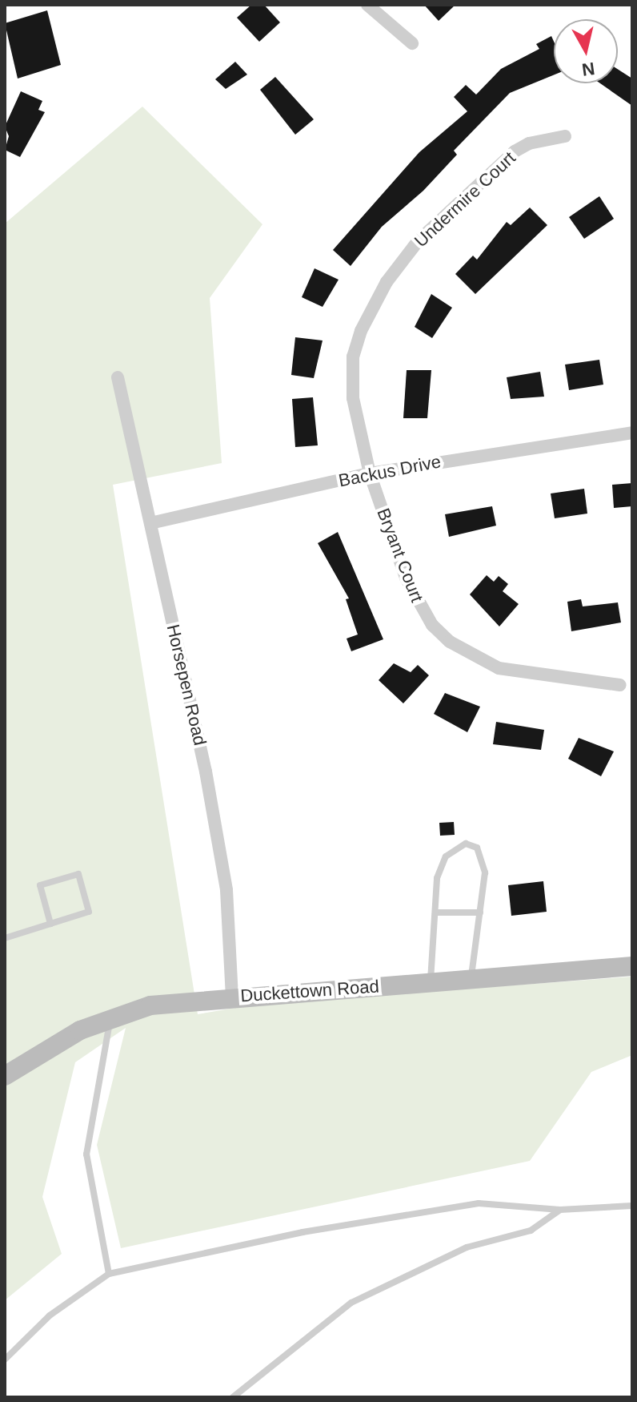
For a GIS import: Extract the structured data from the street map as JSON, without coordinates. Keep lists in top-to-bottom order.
{
  "streets": {
    "street": [
      "Undermire Court",
      "Backus Drive",
      "Bryant Court",
      "Horsepen Road",
      "Duckettown Road"
    ]
  },
  "crossings": [
    ["Undermire Court", "Backus Drive"],
    ["Undermire Court", "Bryant Court"],
    ["Backus Drive", "Bryant Court"],
    ["Backus Drive", "Horsepen Road"],
    ["Horsepen Road", "Duckettown Road"]
  ],
  "north": "bottom"
}
